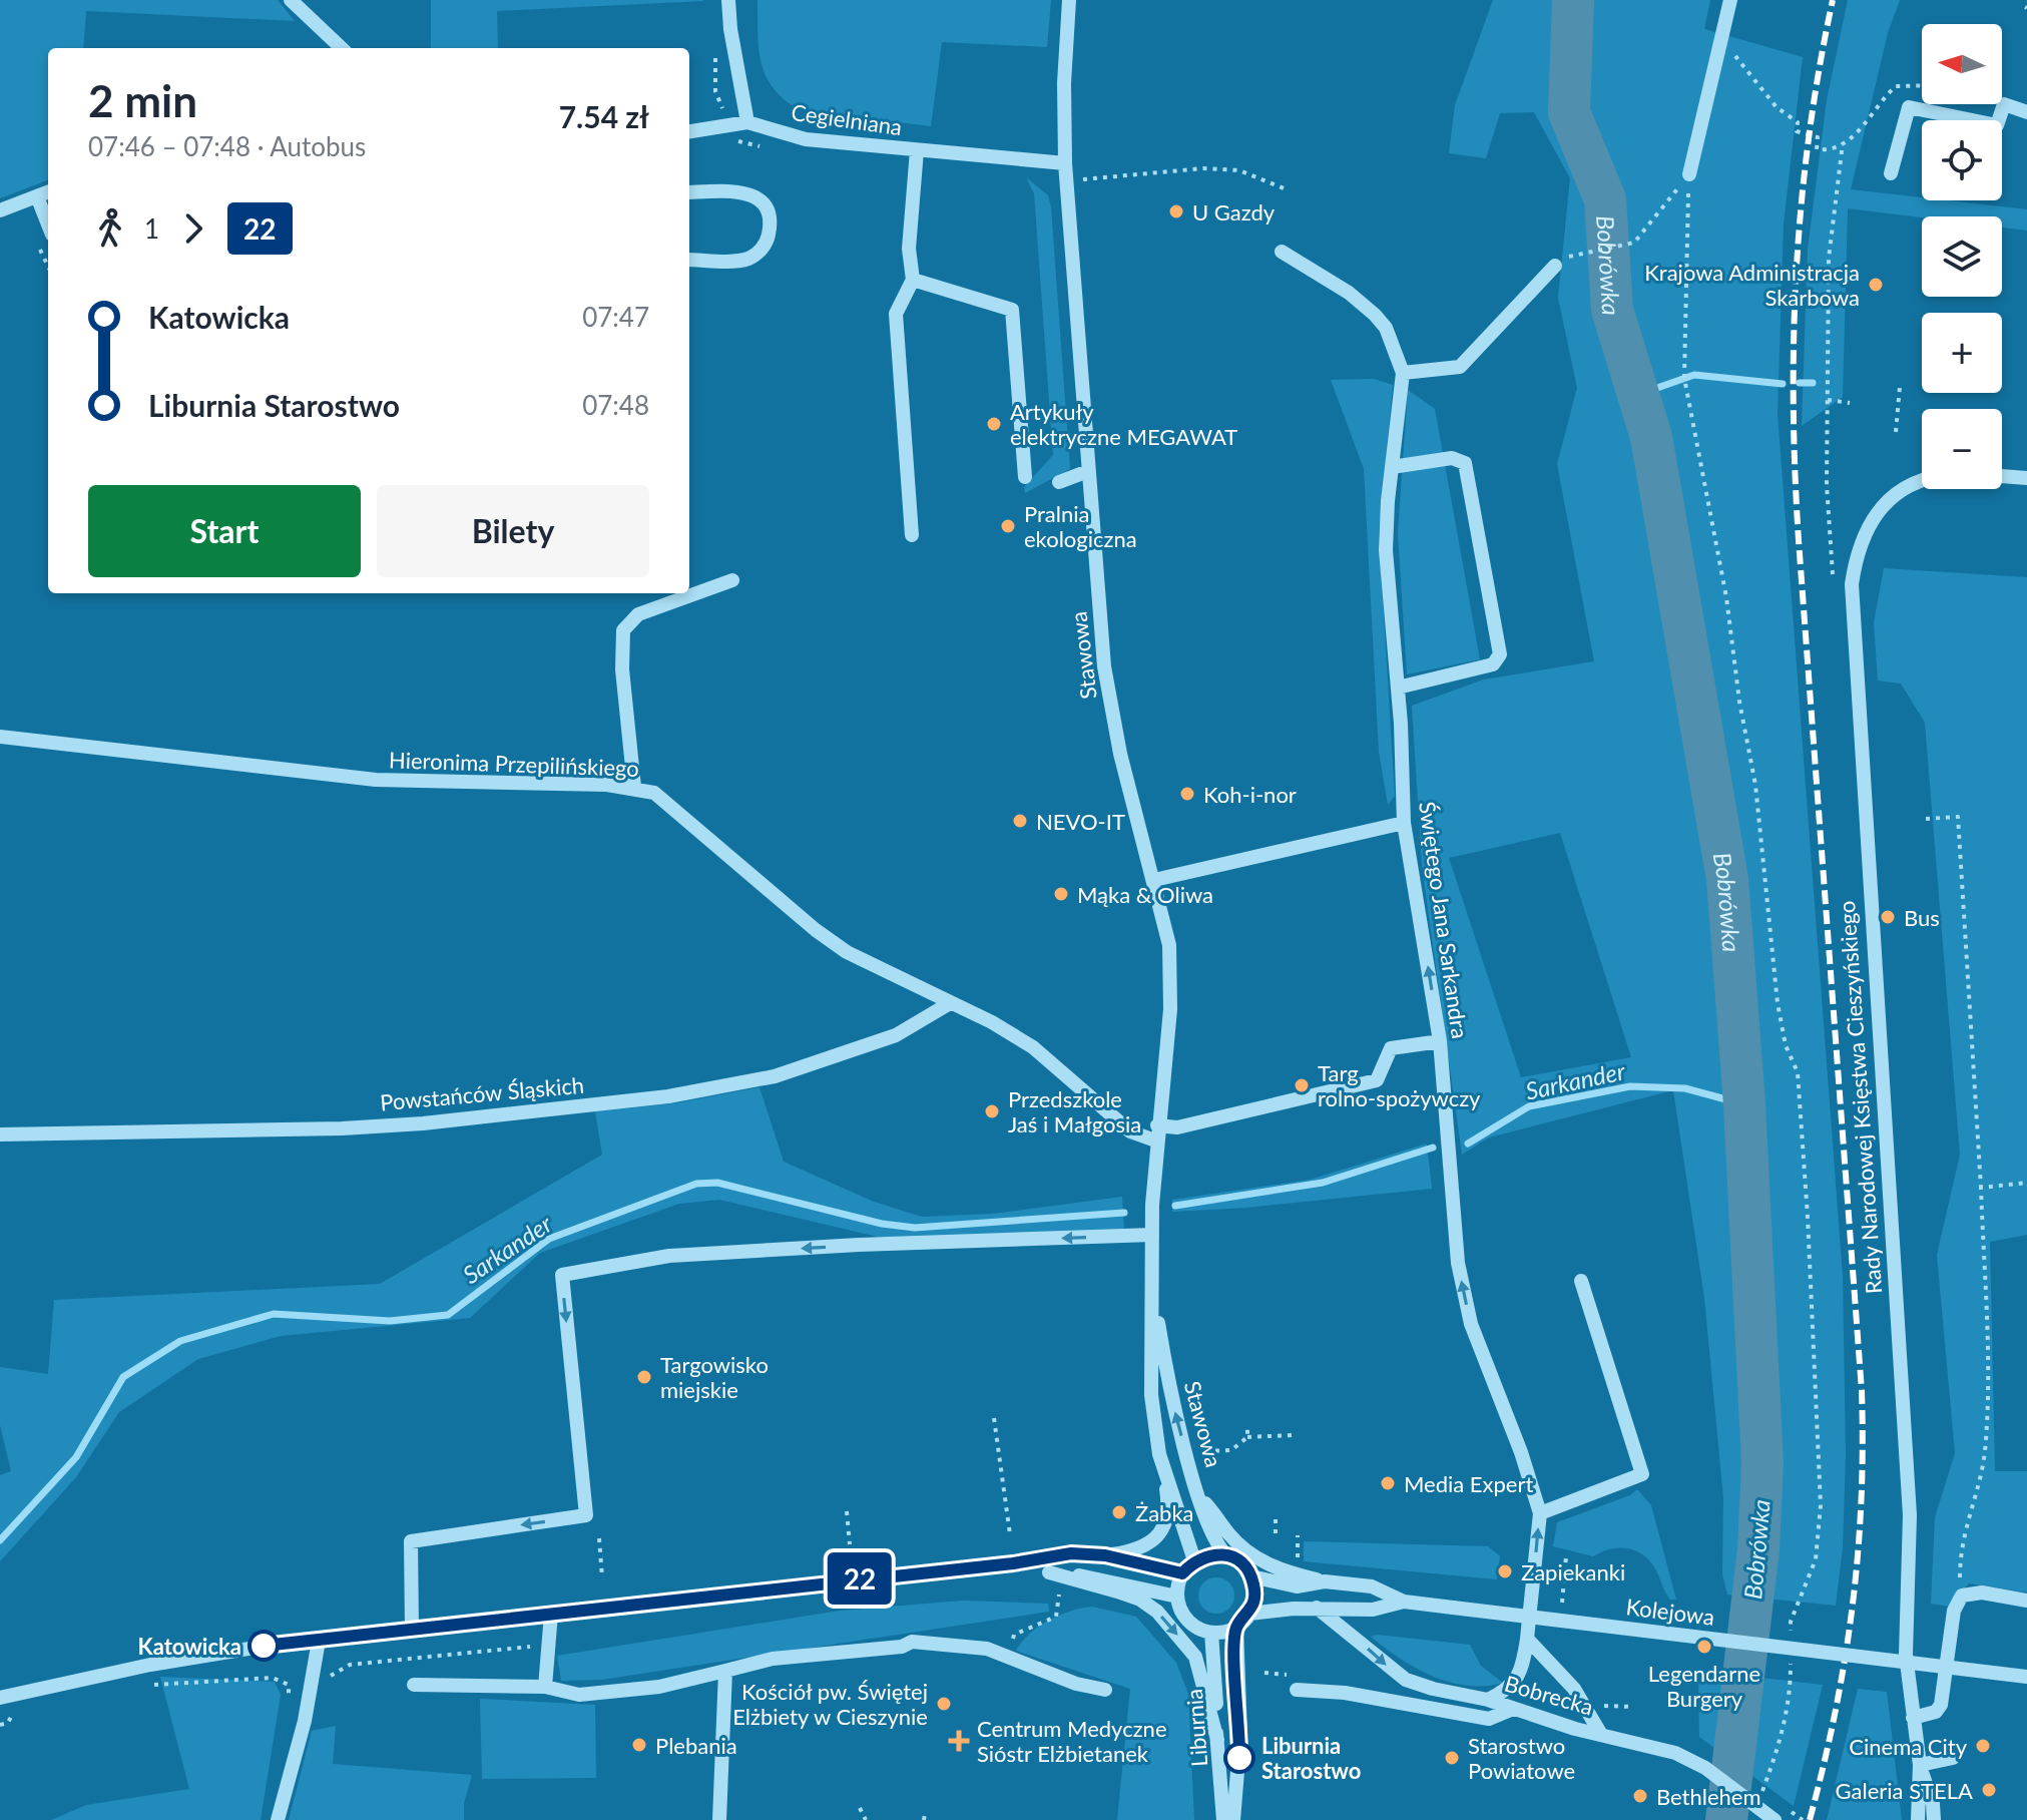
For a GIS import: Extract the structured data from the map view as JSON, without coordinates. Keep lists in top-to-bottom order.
{
  "streets": {
    "street": [
      "Cegielniana",
      "Stawowa",
      "Hieronima Przepilińskiego",
      "Świętego Jana Sarkandra",
      "Powstańców Śląskich",
      "Rady Narodowej Księstwa Cieszyńskiego",
      "Kolejowa",
      "Bobrecka",
      "Liburnia"
    ]
  },
  "crossings": [
    ["Cegielniana", "Stawowa"],
    ["Stawowa", "Hieronima Przepilińskiego"],
    ["Stawowa", "Kolejowa"],
    ["Stawowa", "Liburnia"],
    ["Hieronima Przepilińskiego", "Powstańców Śląskich"],
    ["Świętego Jana Sarkandra", "Bobrecka"],
    ["Kolejowa", "Bobrecka"],
    ["Kolejowa", "Liburnia"]
  ],
  "one_way": ["Świętego Jana Sarkandra"],
  "water": ["Bobrówka", "Sarkander"],
  "places": {
    "other": [
      "U Gazdy",
      "Krajowa Administracja Skarbowa",
      "Artykuły elektryczne MEGAWAT",
      "Pralnia ekologiczna",
      "Koh-i-nor",
      "NEVO-IT",
      "Mąka & Oliwa",
      "Bus",
      "Targ rolno-spożywczy",
      "Przedszkole Jaś i Małgosia",
      "Targowisko miejskie",
      "Media Expert",
      "Żabka",
      "Zapiekanki",
      "Katowicka",
      "Legendarne Burgery",
      "Kościół pw. Świętej Elżbiety w Cieszynie",
      "Plebania",
      "Cinema City",
      "Liburnia Starostwo",
      "Starostwo Powiatowe",
      "Galeria STELA",
      "Bethlehem"
    ],
    "health": ["Centrum Medyczne Sióstr Elżbietanek"]
  },
  "lines": ["bus line 22"],
  "north": "left",
  "page": {
    "on_map": "22",
    "map_buttons": ["+", "−"],
    "heading": ["2 min", "07:46 – 07:48 · Autobus", "7.54 zł"],
    "legs": ["1", "22"],
    "list": [
      {
        "name": "Katowicka",
        "value": "07:47"
      },
      {
        "name": "Liburnia Starostwo",
        "value": "07:48"
      }
    ],
    "buttons": ["Start", "Bilety"]
  }
}
